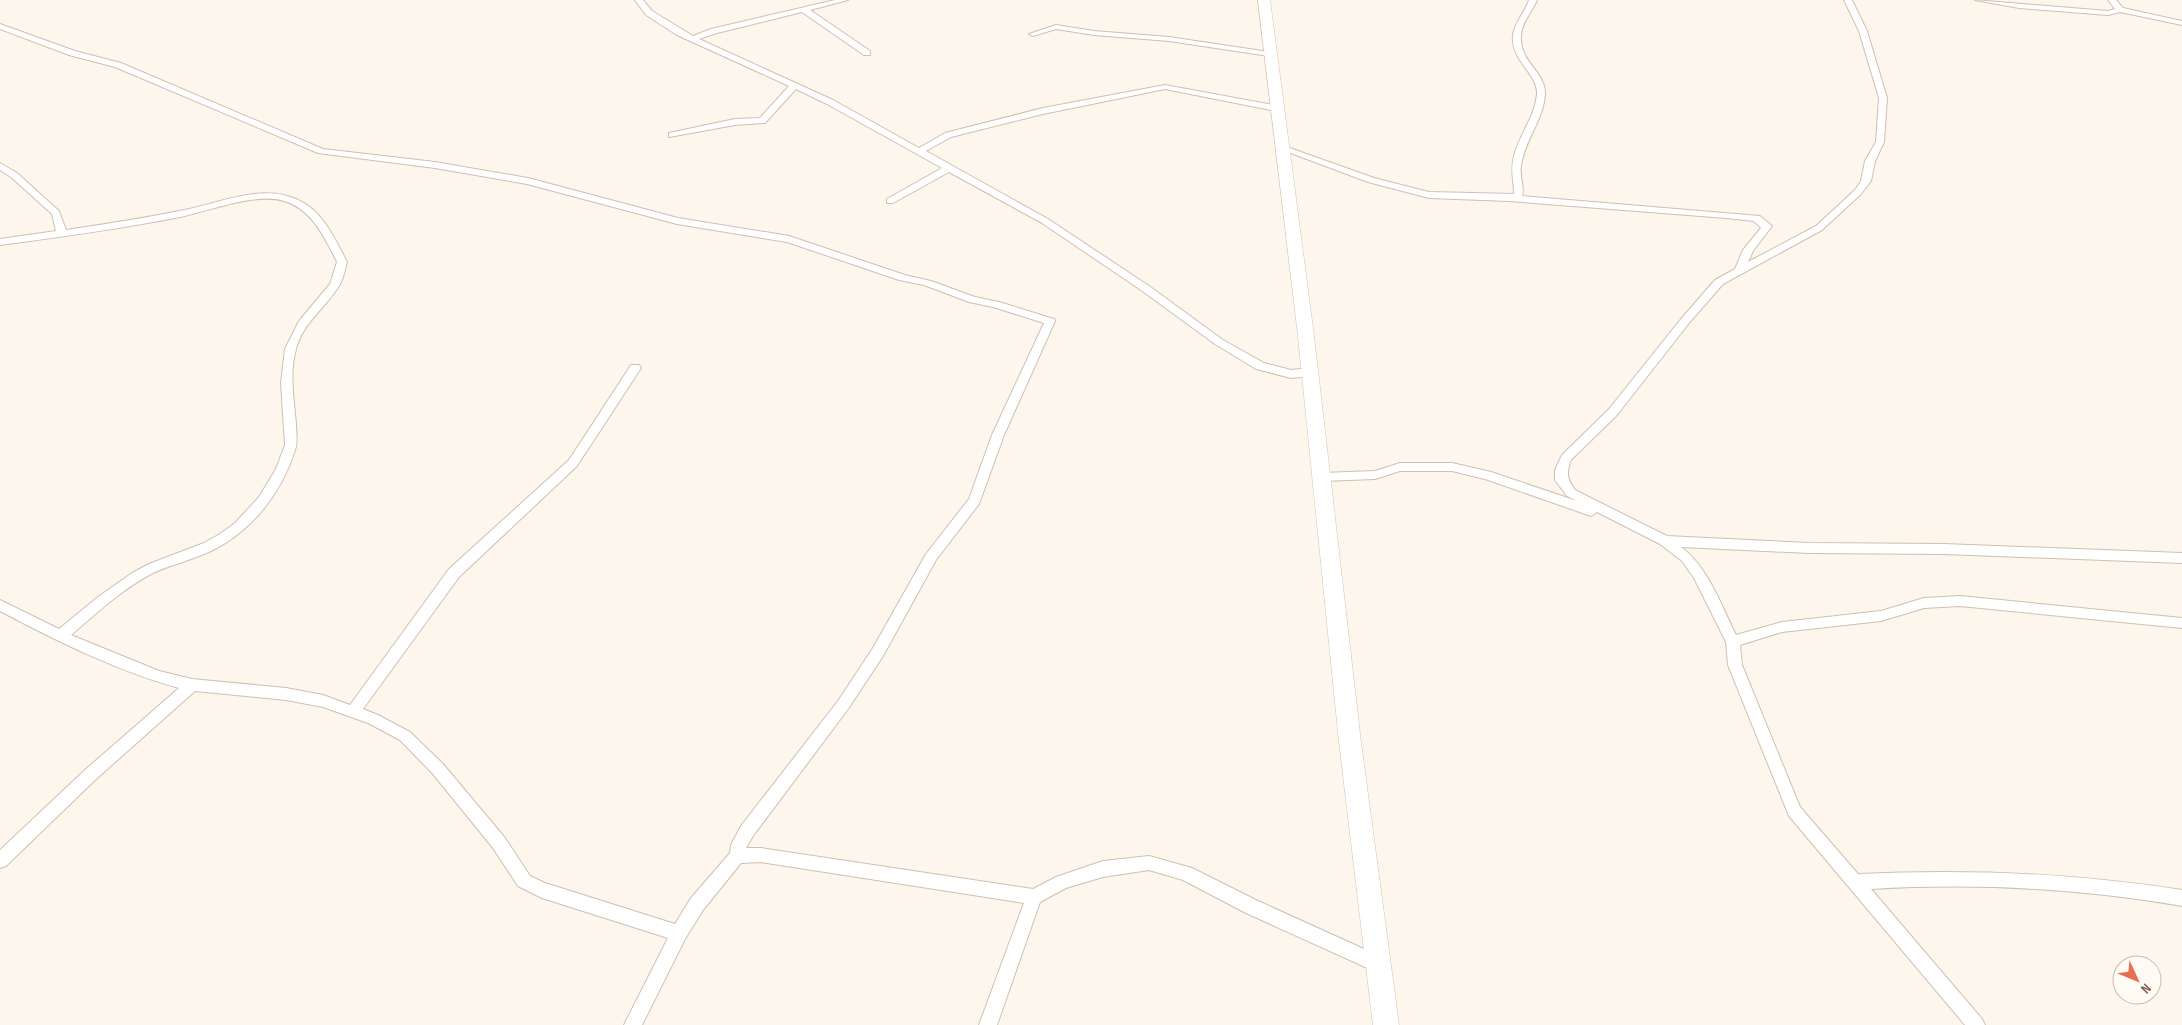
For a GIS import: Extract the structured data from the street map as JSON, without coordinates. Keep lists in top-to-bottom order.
{
  "north": "bottom right"
}
